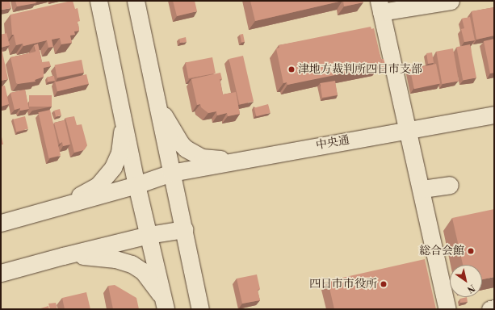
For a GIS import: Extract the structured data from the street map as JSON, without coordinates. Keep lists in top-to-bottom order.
{
  "streets": {
    "street": ["中央通"]
  },
  "places": ["津地方裁判所四日市支部", "総合会館", "四日市市役所"],
  "north": "bottom right"
}
